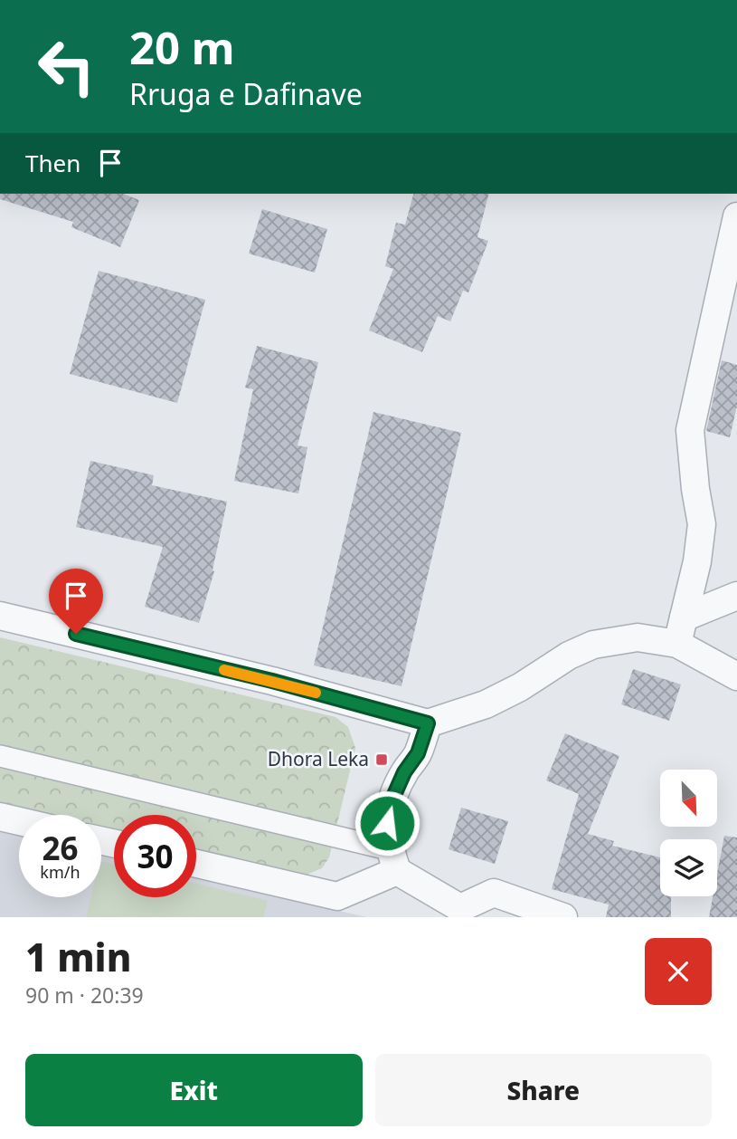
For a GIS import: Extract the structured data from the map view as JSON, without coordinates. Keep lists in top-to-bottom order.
{
  "places": {
    "transit": ["Dhora Leka"]
  },
  "north": "bottom right",
  "page": {
    "turn": ["20 m", "Rruga e Dafinave"],
    "then": "Then",
    "speed": "26 km/h",
    "limit": "30",
    "heading": ["1 min", "90 m · 20:39"],
    "buttons": ["Exit", "Share"]
  }
}
